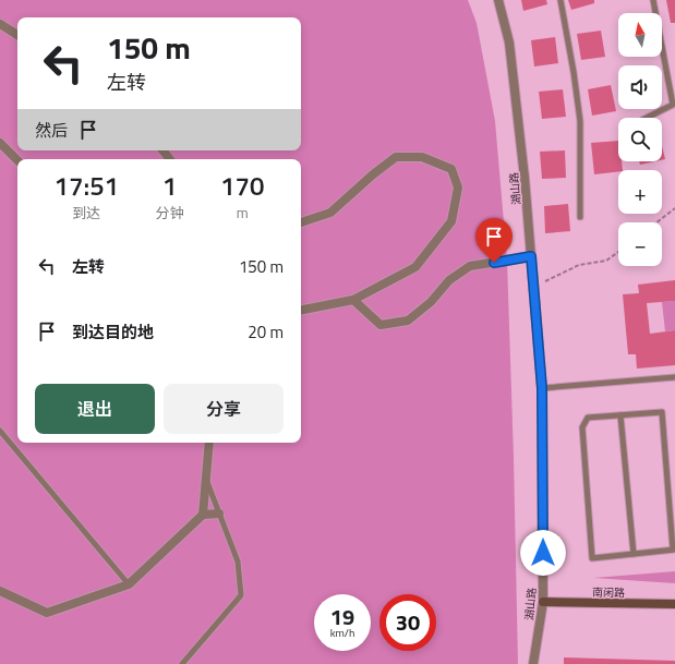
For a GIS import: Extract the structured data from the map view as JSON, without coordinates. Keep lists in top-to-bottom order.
{
  "streets": {
    "street": ["湖山路", "南闲路"]
  },
  "crossings": [
    ["湖山路", "南闲路"]
  ],
  "north": "top",
  "page": {
    "map_buttons": ["+", "−"],
    "turn": ["150 m", "左转"],
    "then": "然后",
    "eta": [
      "17:51",
      "到达",
      "1",
      "分钟",
      "170",
      "m"
    ],
    "list": [
      {
        "name": "左转",
        "value": "150 m"
      },
      {
        "name": "到达目的地",
        "value": "20 m"
      }
    ],
    "buttons": ["退出", "分享"],
    "speed": "19 km/h",
    "limit": "30"
  }
}
